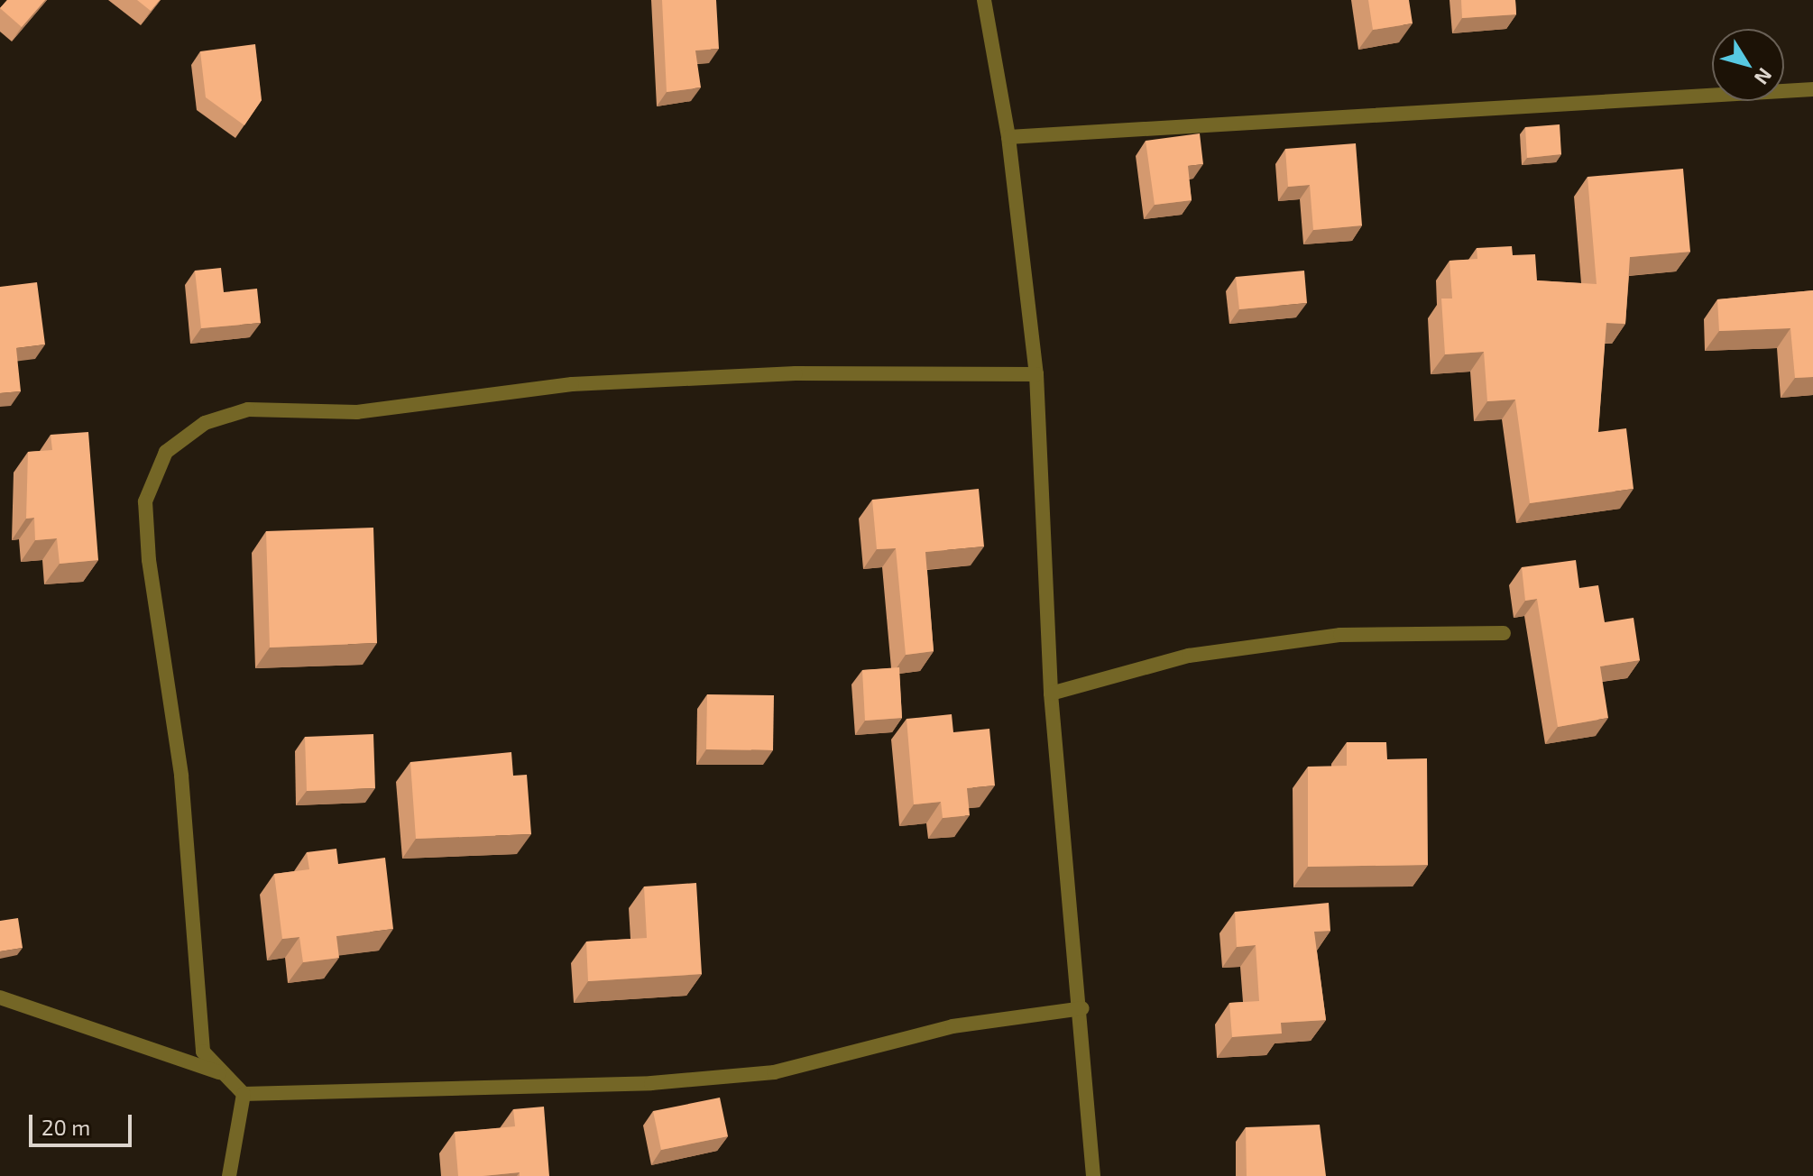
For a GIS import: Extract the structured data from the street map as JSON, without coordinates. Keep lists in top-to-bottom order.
{
  "scale_bar": "20 m",
  "north": "bottom right"
}
